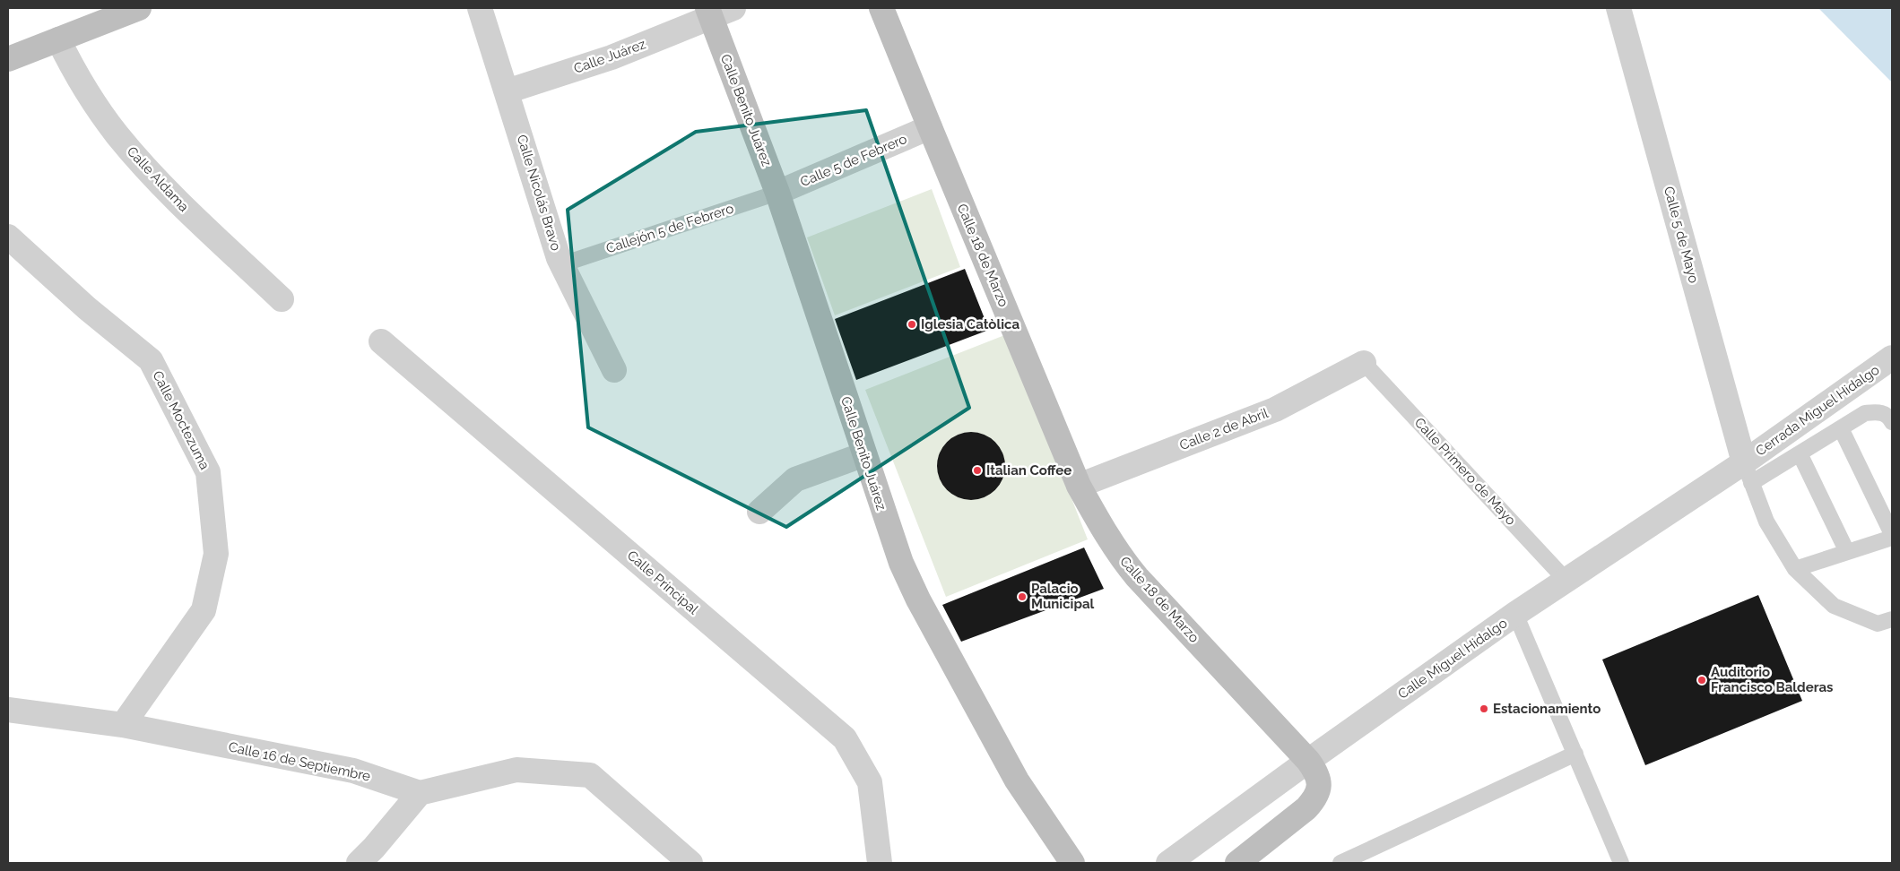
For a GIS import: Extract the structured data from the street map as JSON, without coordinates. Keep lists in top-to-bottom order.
{
  "streets": {
    "main road": ["Calle Benito Juárez", "Calle 18 de Marzo"],
    "street": [
      "Calle Juárez",
      "Calle 5 de Febrero",
      "Calle Aldama",
      "Calle Nicolás Bravo",
      "Calle 5 de Mayo",
      "Cerrada Miguel Hidalgo",
      "Calle Moctezuma",
      "Calle 2 de Abril",
      "Calle Principal",
      "Calle Miguel Hidalgo",
      "Calle 16 de Septiembre"
    ],
    "lane": ["Callejón 5 de Febrero", "Calle Primero de Mayo"]
  },
  "crossings": [
    ["Calle Juárez", "Calle Benito Juárez"],
    ["Calle Juárez", "Calle Nicolás Bravo"],
    ["Calle Benito Juárez", "Calle 5 de Febrero"],
    ["Calle Benito Juárez", "Callejón 5 de Febrero"],
    ["Calle 5 de Febrero", "Callejón 5 de Febrero"],
    ["Calle 5 de Febrero", "Calle 18 de Marzo"],
    ["Calle Nicolás Bravo", "Callejón 5 de Febrero"],
    ["Calle 5 de Mayo", "Cerrada Miguel Hidalgo"],
    ["Calle 5 de Mayo", "Calle Miguel Hidalgo"],
    ["Calle 18 de Marzo", "Calle 2 de Abril"],
    ["Calle 18 de Marzo", "Calle Miguel Hidalgo"],
    ["Cerrada Miguel Hidalgo", "Calle Miguel Hidalgo"],
    ["Calle Moctezuma", "Calle 16 de Septiembre"],
    ["Calle 2 de Abril", "Calle Primero de Mayo"],
    ["Calle Primero de Mayo", "Calle Miguel Hidalgo"]
  ],
  "places": [
    "Iglesia Catòlica",
    "Italian Coffee",
    "Palacio Municipal",
    "Auditorio Francisco Balderas",
    "Estacionamiento"
  ]
}
